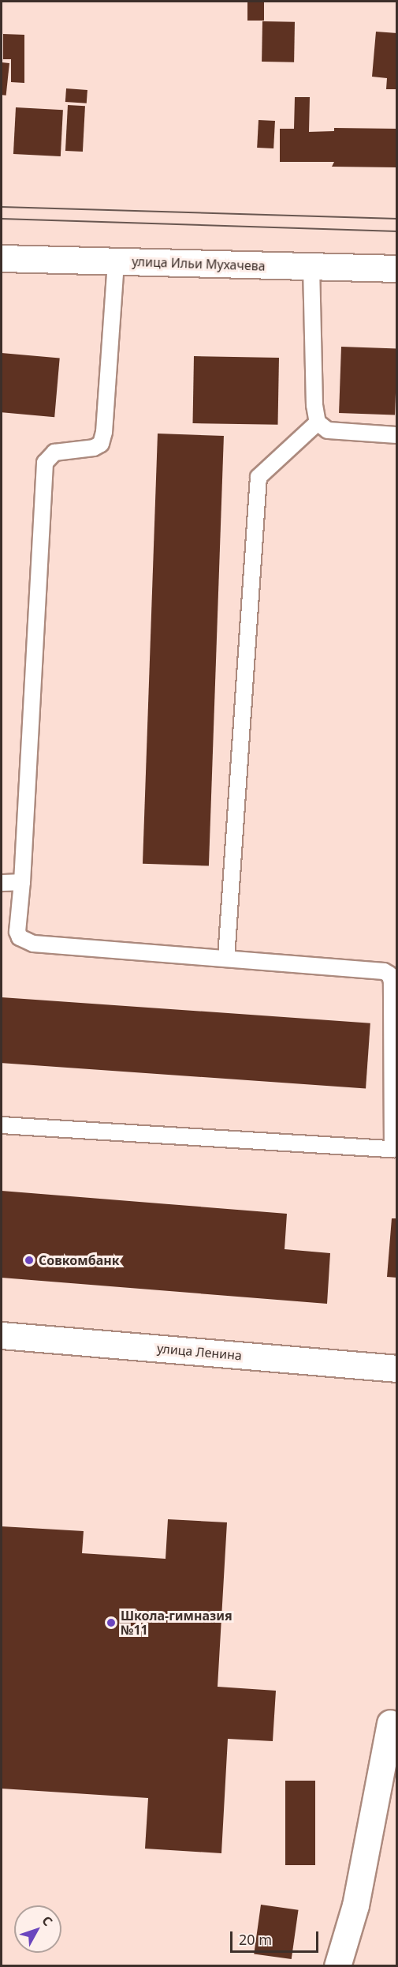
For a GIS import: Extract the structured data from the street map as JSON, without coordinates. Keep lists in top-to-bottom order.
{
  "streets": {
    "street": ["улица Ильи Мухачева", "улица Ленина"]
  },
  "places": ["Совкомбанк", "Школа-гимназия №11"],
  "scale_bar": "20 m",
  "north": "top right"
}
